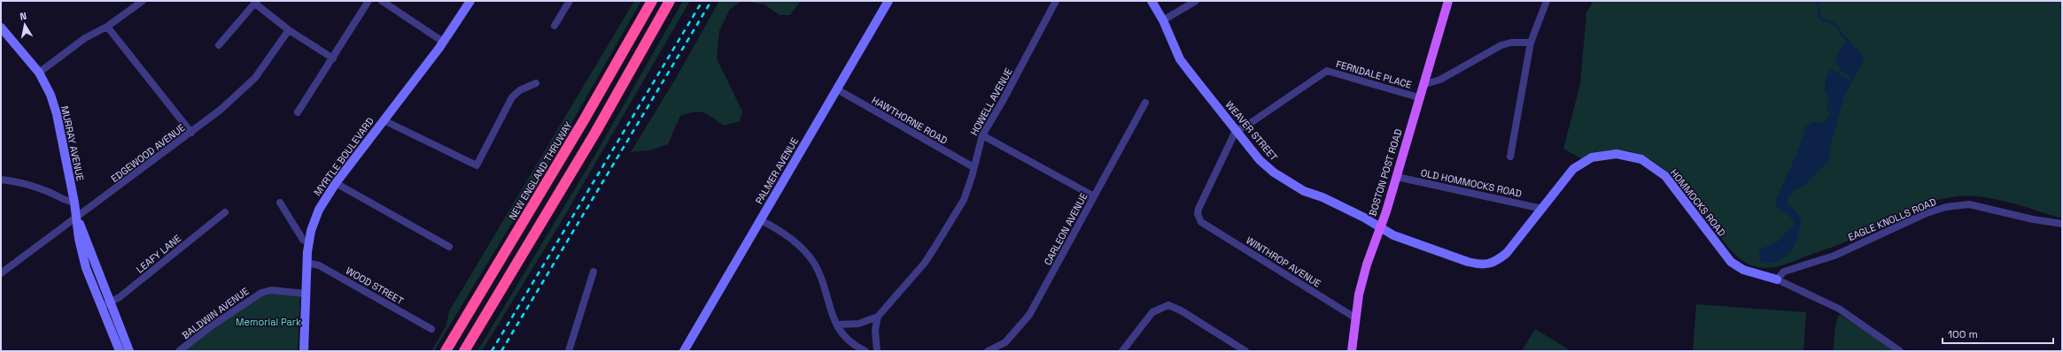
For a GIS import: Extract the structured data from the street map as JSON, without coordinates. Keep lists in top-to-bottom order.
{
  "streets": {
    "highway": ["NEW ENGLAND THRUWAY"],
    "main road": ["BOSTON POST ROAD"],
    "street": [
      "FERNDALE PLACE",
      "HOWELL AVENUE",
      "HAWTHORNE ROAD",
      "WEAVER STREET",
      "MURRAY AVENUE",
      "EDGEWOOD AVENUE",
      "MYRTLE BOULEVARD",
      "PALMER AVENUE",
      "OLD HOMMOCKS ROAD",
      "HOMMOCKS ROAD",
      "EAGLE KNOLLS ROAD",
      "CARLEON AVENUE",
      "LEAFY LANE",
      "WINTHROP AVENUE",
      "WOOD STREET",
      "BALDWIN AVENUE"
    ]
  },
  "crossings": [
    ["FERNDALE PLACE", "WEAVER STREET"],
    ["FERNDALE PLACE", "BOSTON POST ROAD"],
    ["FERNDALE PLACE", "WINTHROP AVENUE"],
    ["HOWELL AVENUE", "HAWTHORNE ROAD"],
    ["HAWTHORNE ROAD", "PALMER AVENUE"],
    ["WEAVER STREET", "BOSTON POST ROAD"],
    ["WEAVER STREET", "HOMMOCKS ROAD"],
    ["WEAVER STREET", "WINTHROP AVENUE"],
    ["MURRAY AVENUE", "EDGEWOOD AVENUE"],
    ["MURRAY AVENUE", "LEAFY LANE"],
    ["MYRTLE BOULEVARD", "WOOD STREET"],
    ["MYRTLE BOULEVARD", "BALDWIN AVENUE"],
    ["BOSTON POST ROAD", "OLD HOMMOCKS ROAD"],
    ["BOSTON POST ROAD", "HOMMOCKS ROAD"],
    ["BOSTON POST ROAD", "WINTHROP AVENUE"],
    ["OLD HOMMOCKS ROAD", "HOMMOCKS ROAD"],
    ["HOMMOCKS ROAD", "EAGLE KNOLLS ROAD"]
  ],
  "parks": ["Memorial Park"],
  "scale_bar": "100 m",
  "north": "top"
}
